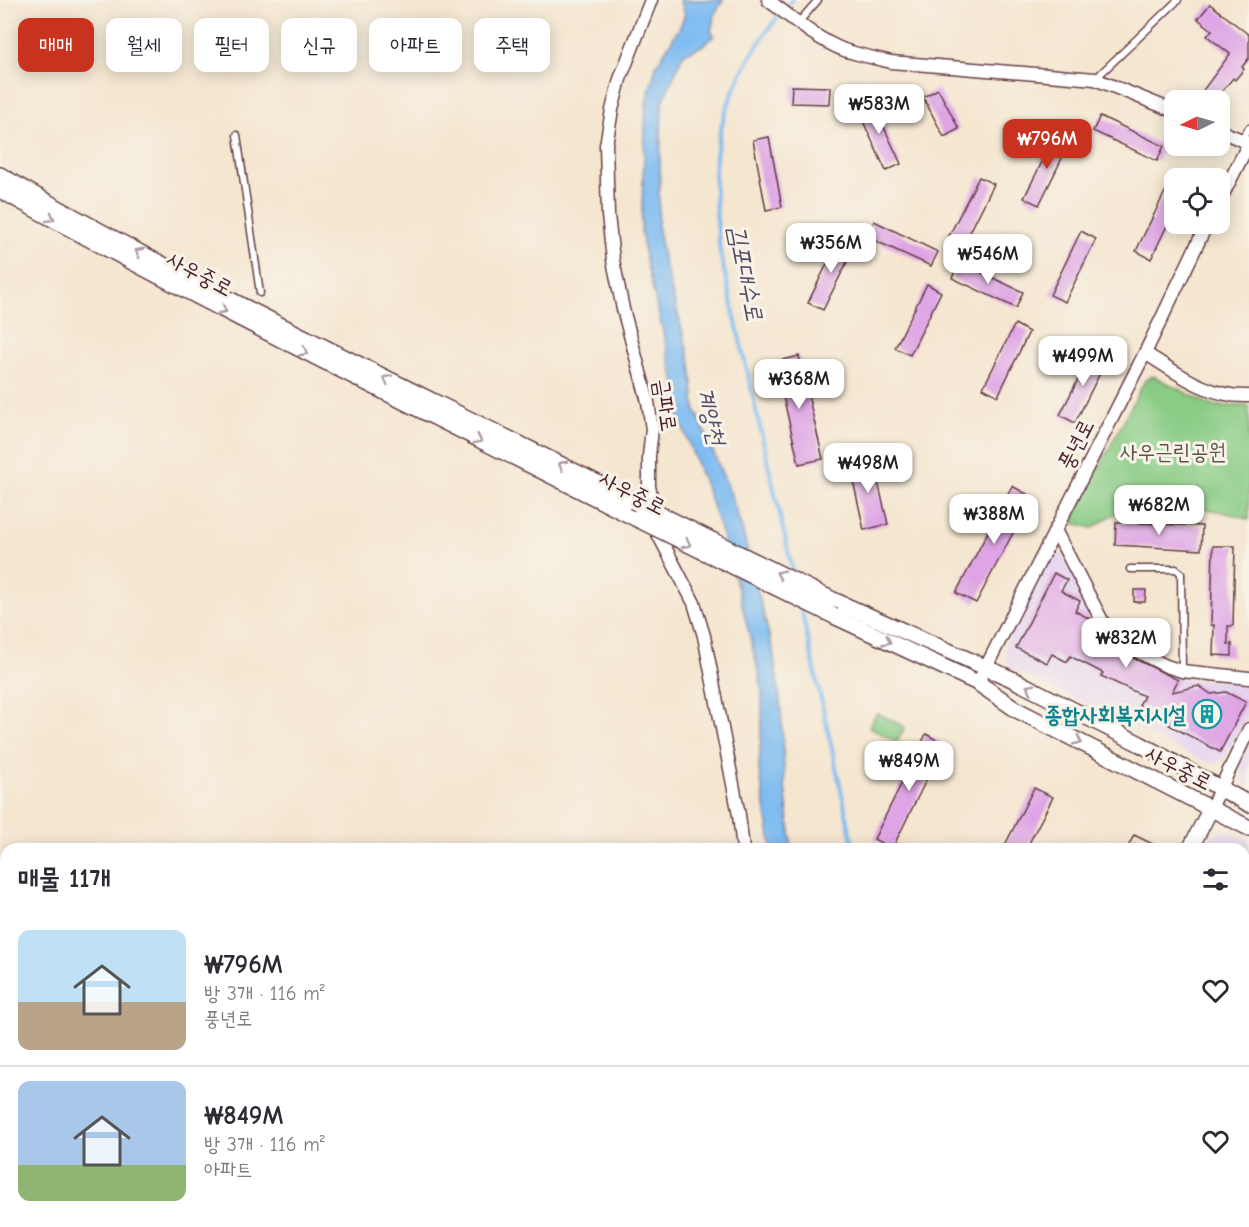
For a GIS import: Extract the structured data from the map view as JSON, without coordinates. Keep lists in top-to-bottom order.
{
  "streets": {
    "street": ["사우중로", "금파로", "풍년로"]
  },
  "crossings": [
    ["사우중로", "풍년로"]
  ],
  "water": ["김포대수로", "계양천"],
  "parks": ["사우근린공원"],
  "places": {
    "building": ["종합사회복지시설"]
  },
  "north": "left",
  "page": {
    "chip": [
      "매매",
      "월세",
      "필터",
      "신규",
      "아파트",
      "주택"
    ],
    "price": [
      "₩583M",
      "₩796M",
      "₩356M",
      "₩546M",
      "₩499M",
      "₩368M",
      "₩498M",
      "₩682M",
      "₩388M",
      "₩832M",
      "₩849M"
    ],
    "heading": "매물 11개",
    "list": [
      {
        "name": "₩796M",
        "note": "방 3개 · 116 m² · 풍년로"
      },
      {
        "name": "₩849M",
        "note": "방 3개 · 116 m² · 아파트"
      }
    ]
  }
}
